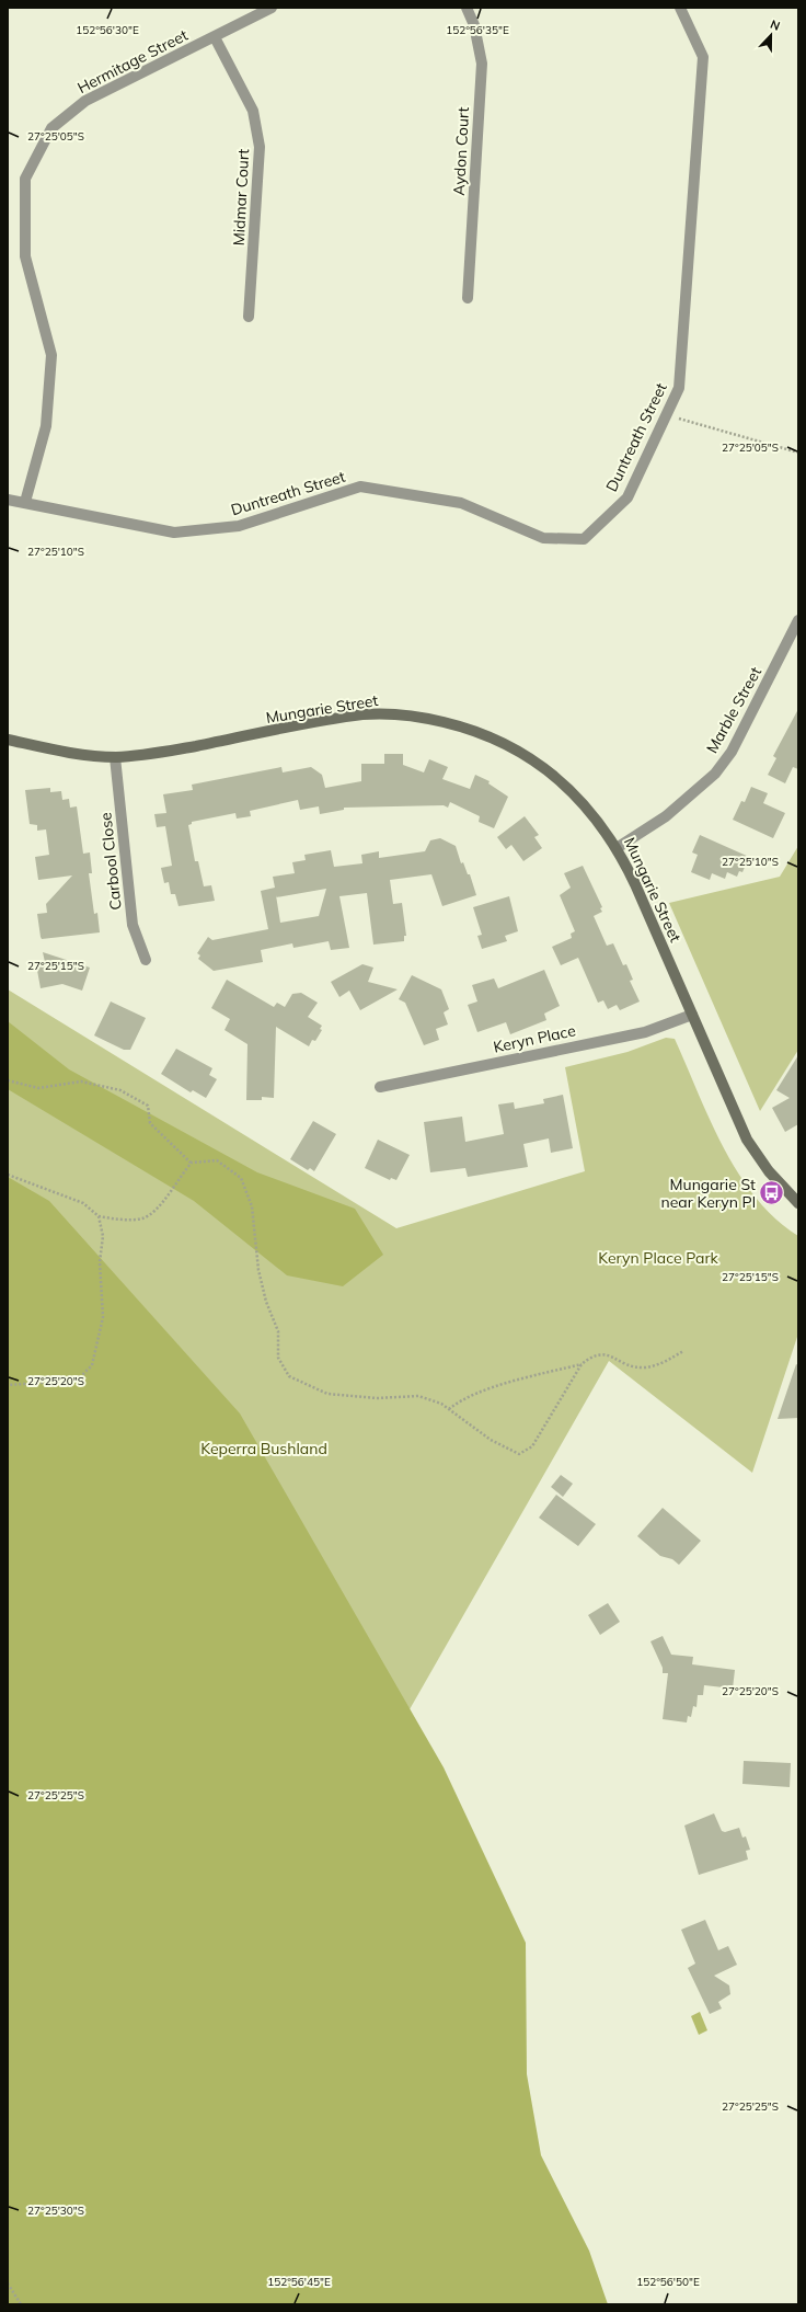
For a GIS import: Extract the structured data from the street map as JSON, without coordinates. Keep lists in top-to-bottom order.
{
  "streets": {
    "street": [
      "Hermitage Street",
      "Aydon Court",
      "Midmar Court",
      "Duntreath Street",
      "Mungarie Street",
      "Marble Street",
      "Carbool Close",
      "Keryn Place"
    ]
  },
  "crossings": [
    ["Hermitage Street", "Midmar Court"],
    ["Hermitage Street", "Duntreath Street"],
    ["Mungarie Street", "Marble Street"],
    ["Mungarie Street", "Carbool Close"],
    ["Mungarie Street", "Keryn Place"]
  ],
  "parks": ["Keryn Place Park", "Keperra Bushland"],
  "places": {
    "bus stop": ["Mungarie St near Keryn Pl"]
  },
  "north": "top",
  "coordinates": [
    "152°56'30\"E",
    "152°56'35\"E",
    "27°25'05\"S",
    "27°25'10\"S",
    "27°25'15\"S",
    "27°25'20\"S",
    "27°25'25\"S",
    "27°25'30\"S",
    "152°56'45\"E",
    "152°56'50\"E"
  ]
}
